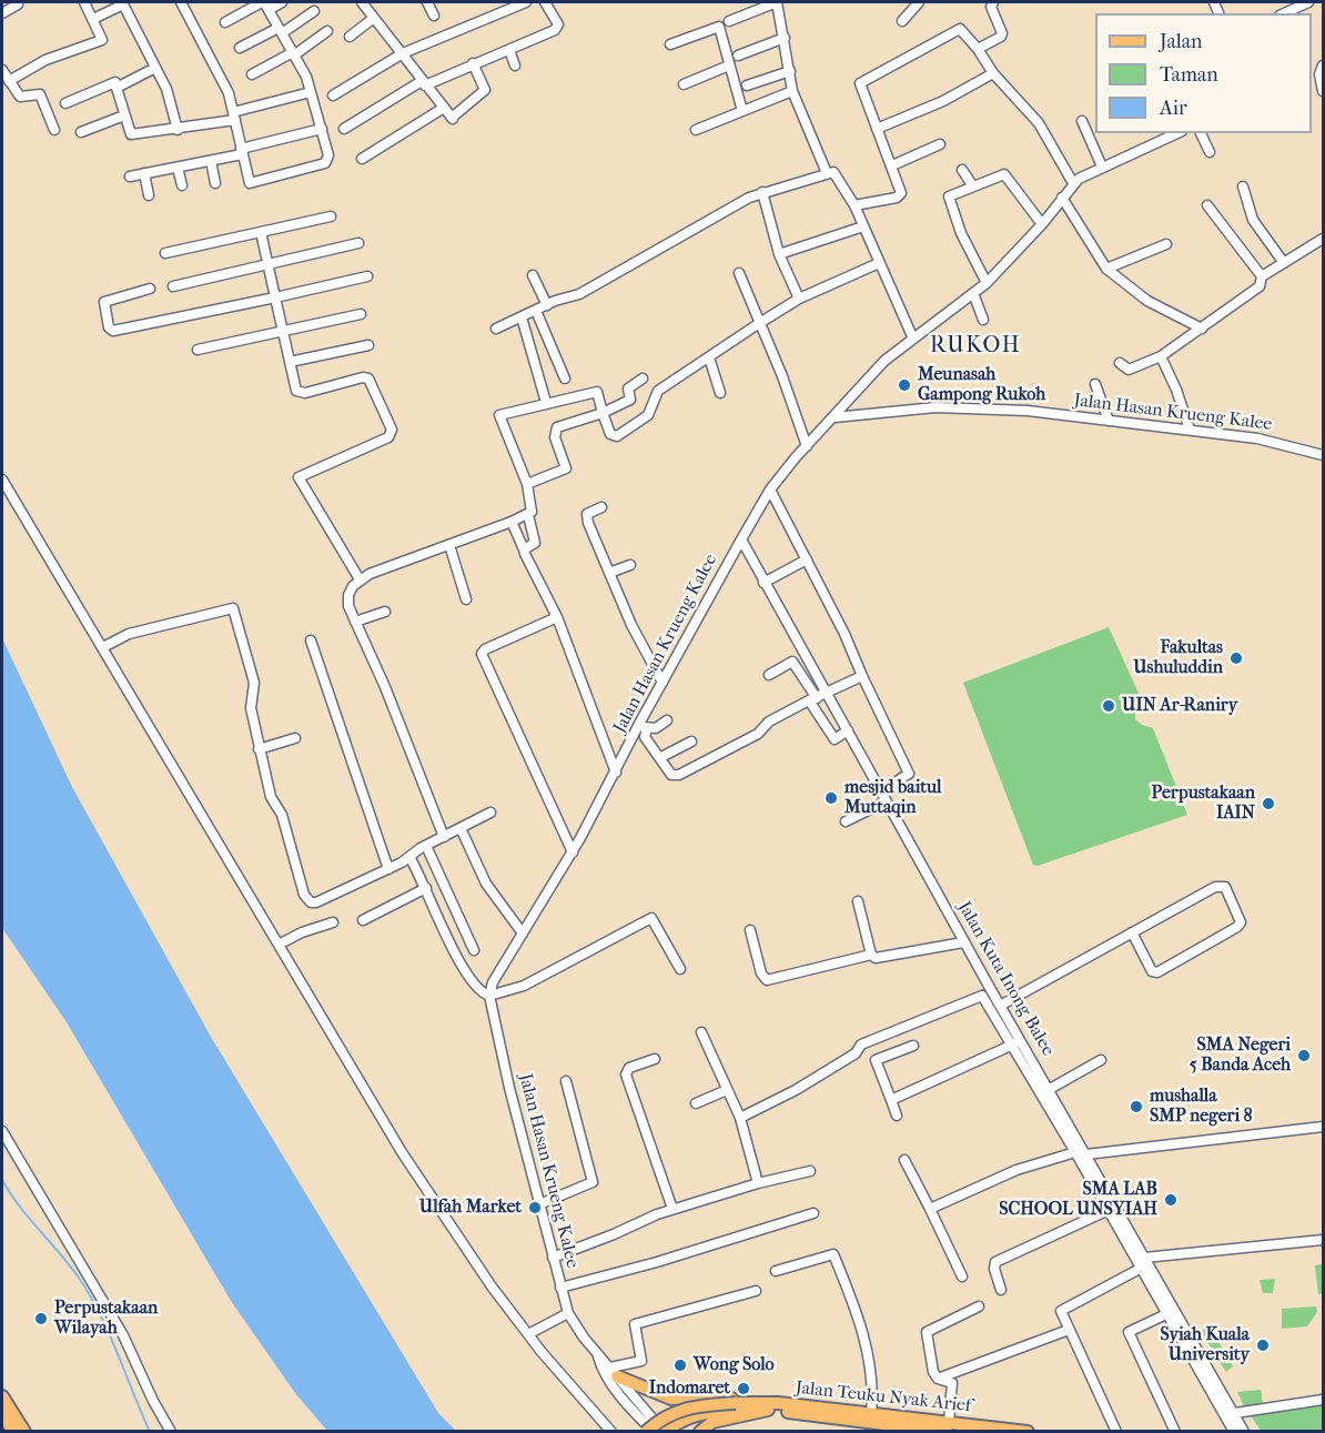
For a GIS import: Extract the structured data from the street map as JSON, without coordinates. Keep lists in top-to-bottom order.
{
  "streets": {
    "main road": ["Jalan Teuku Nyak Arief"],
    "street": ["Jalan Hasan Krueng Kalee", "Jalan Kuta Inong Balee"]
  },
  "crossings": [
    ["Jalan Hasan Krueng Kalee", "Jalan Kuta Inong Balee"]
  ],
  "districts": ["RUKOH"],
  "places": [
    "Meunasah Gampong Rukoh",
    "Fakultas Ushuluddin",
    "UIN Ar-Raniry",
    "mesjid baitul Muttaqin",
    "Perpustakaan IAIN",
    "SMA Negeri 5 Banda Aceh",
    "mushalla SMP negeri 8",
    "SMA LAB SCHOOL UNSYIAH",
    "Ulfah Market",
    "Perpustakaan Wilayah",
    "Syiah Kuala University",
    "Wong Solo",
    "Indomaret"
  ],
  "legend": ["Jalan", "Taman", "Air"]
}
